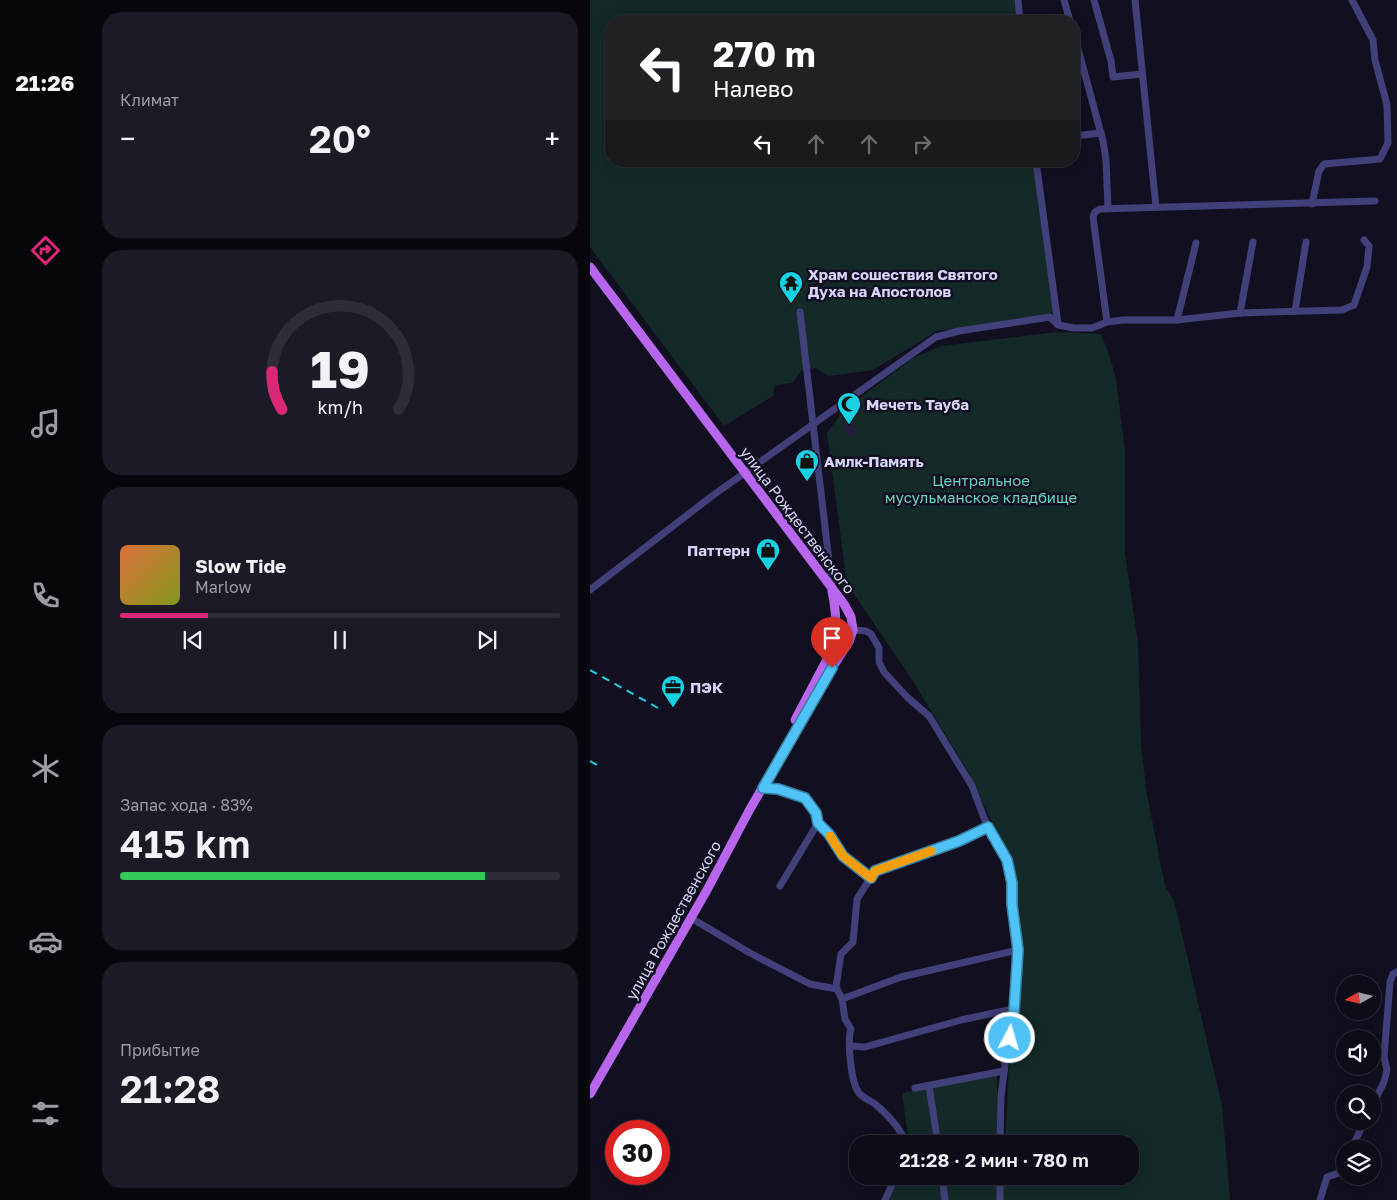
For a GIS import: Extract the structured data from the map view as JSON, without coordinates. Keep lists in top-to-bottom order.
{
  "streets": {
    "main road": ["улица Рождественского"]
  },
  "parks": ["Центральное мусульманское кладбище"],
  "places": {
    "temple": ["Храм сошествия Святого Духа на Апостолов"],
    "mosque": ["Мечеть Тауба"],
    "shop": ["Амлк-Память", "Паттерн"],
    "office": ["ПЭК"]
  },
  "north": "left",
  "page": {
    "tabs": "21:26",
    "tile": [
      "Климат",
      ["Запас хода · 83%", "415 km"],
      ["Прибытие", "21:28"]
    ],
    "turn": ["270 m", "Налево"],
    "heat": ["−", "20°", "+"],
    "song": ["Slow Tide", "Marlow"],
    "limit": "30",
    "trip": "21:28 · 2 мин · 780 m",
    "gauge": ["19", "km/h"]
  }
}
